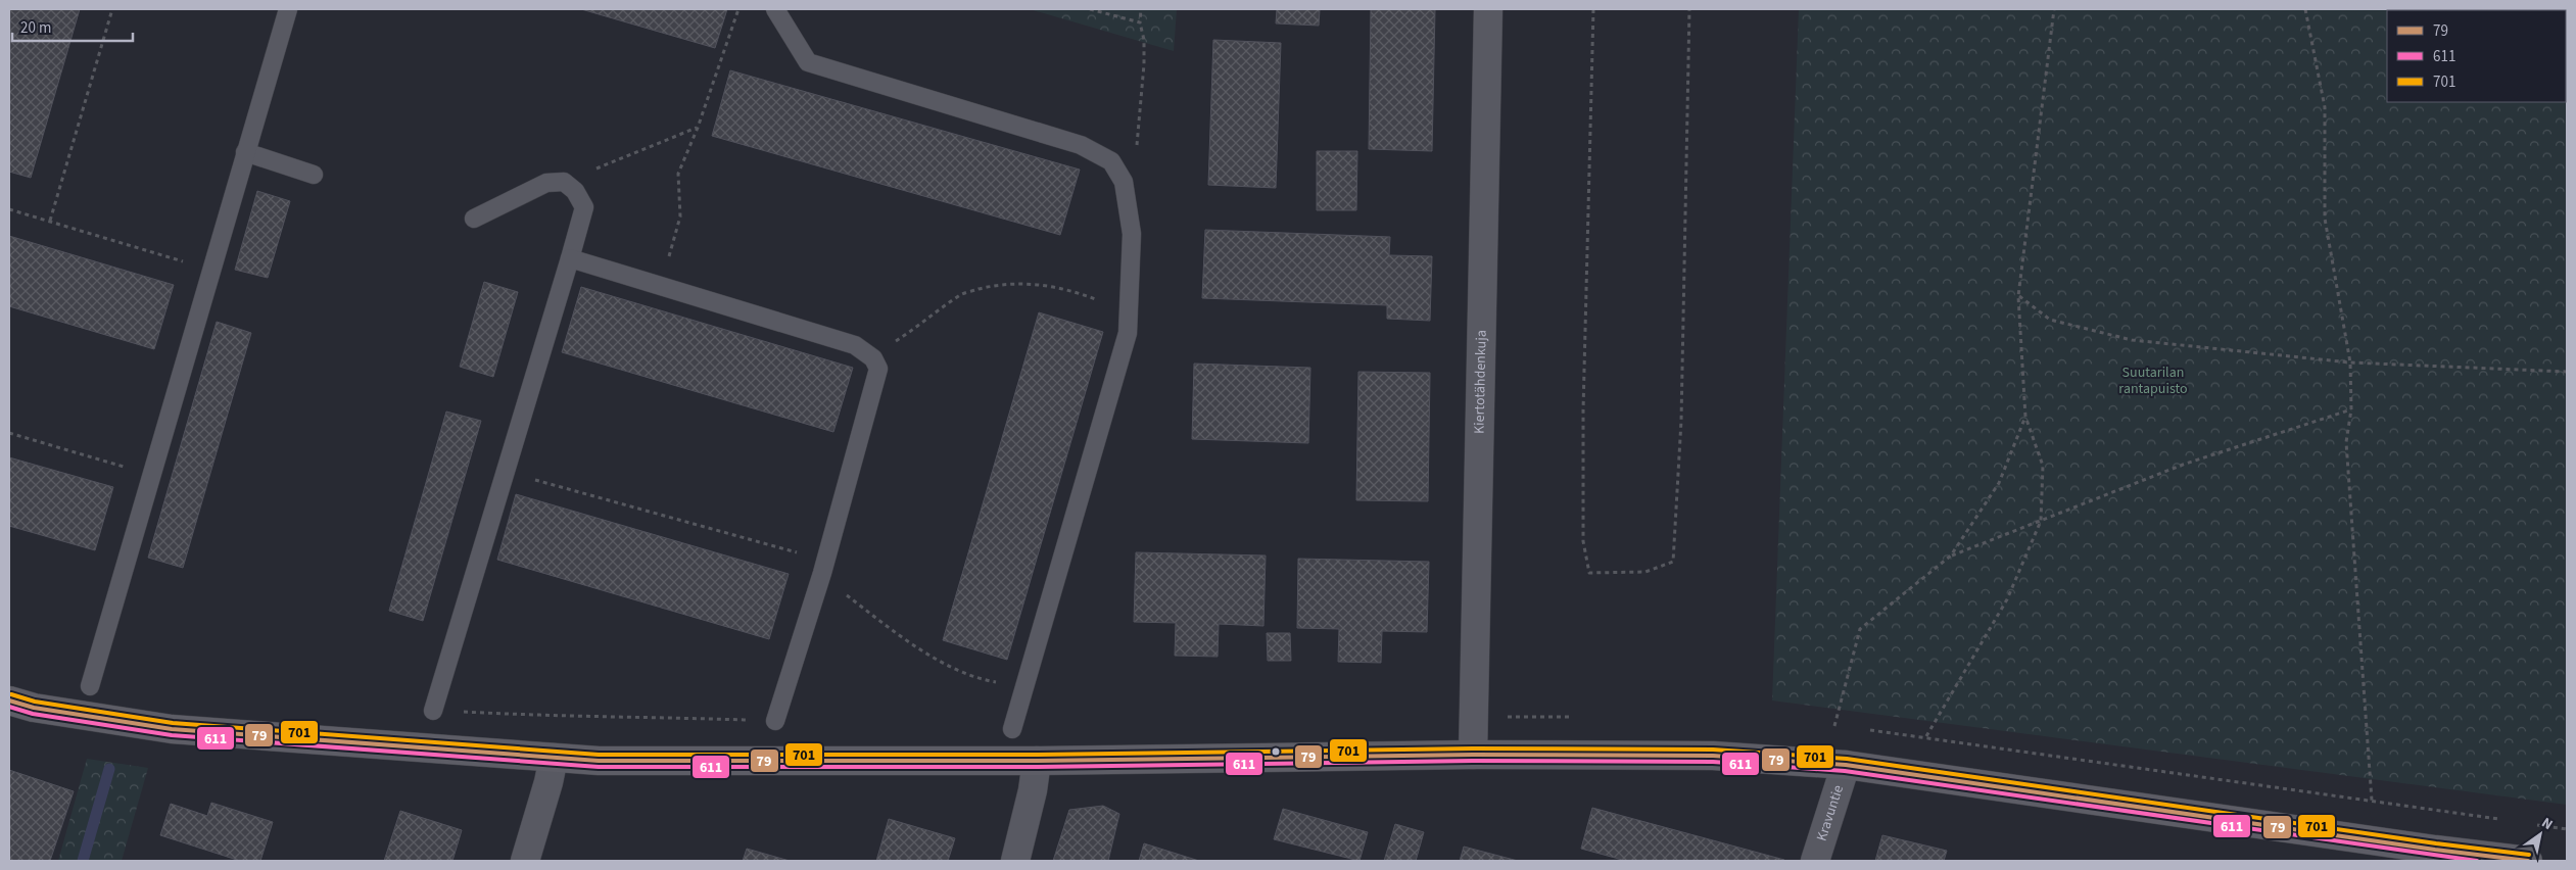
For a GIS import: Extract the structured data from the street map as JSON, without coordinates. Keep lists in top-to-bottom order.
{
  "streets": {
    "street": ["Kiertotähdenkuja", "Kravuntie"]
  },
  "parks": ["Suutarilan rantapuisto"],
  "lines": ["transit line 701", "transit line 79", "transit line 611"],
  "legend": ["79", "611", "701"],
  "scale_bar": "20 m",
  "north": "top right"
}
